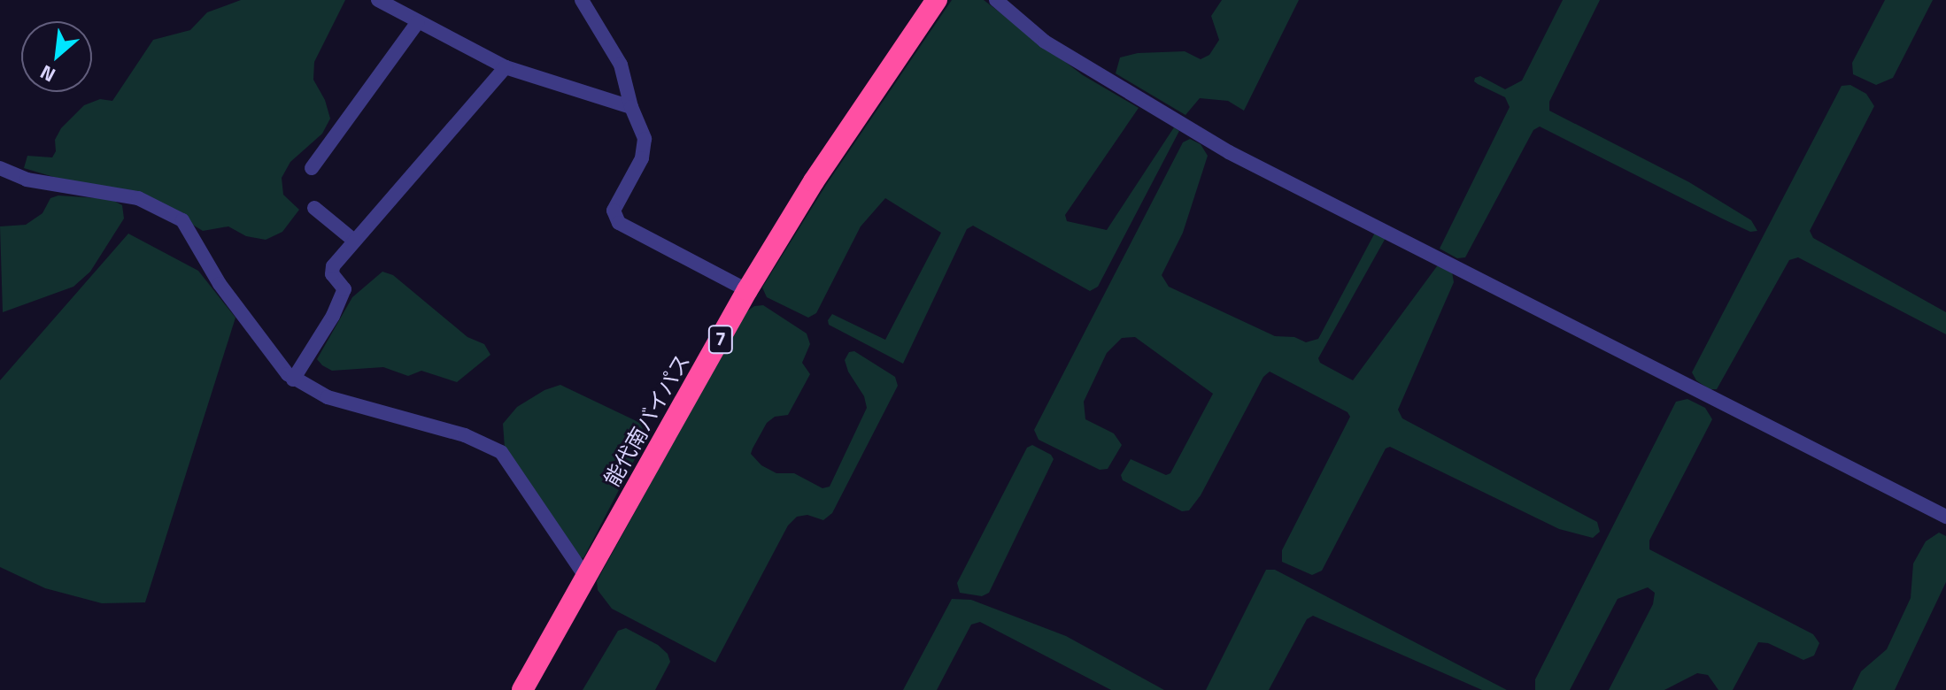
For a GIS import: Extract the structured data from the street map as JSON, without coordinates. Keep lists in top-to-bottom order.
{
  "streets": {
    "highway": ["7", "能代南バイパス"]
  },
  "north": "bottom left"
}
